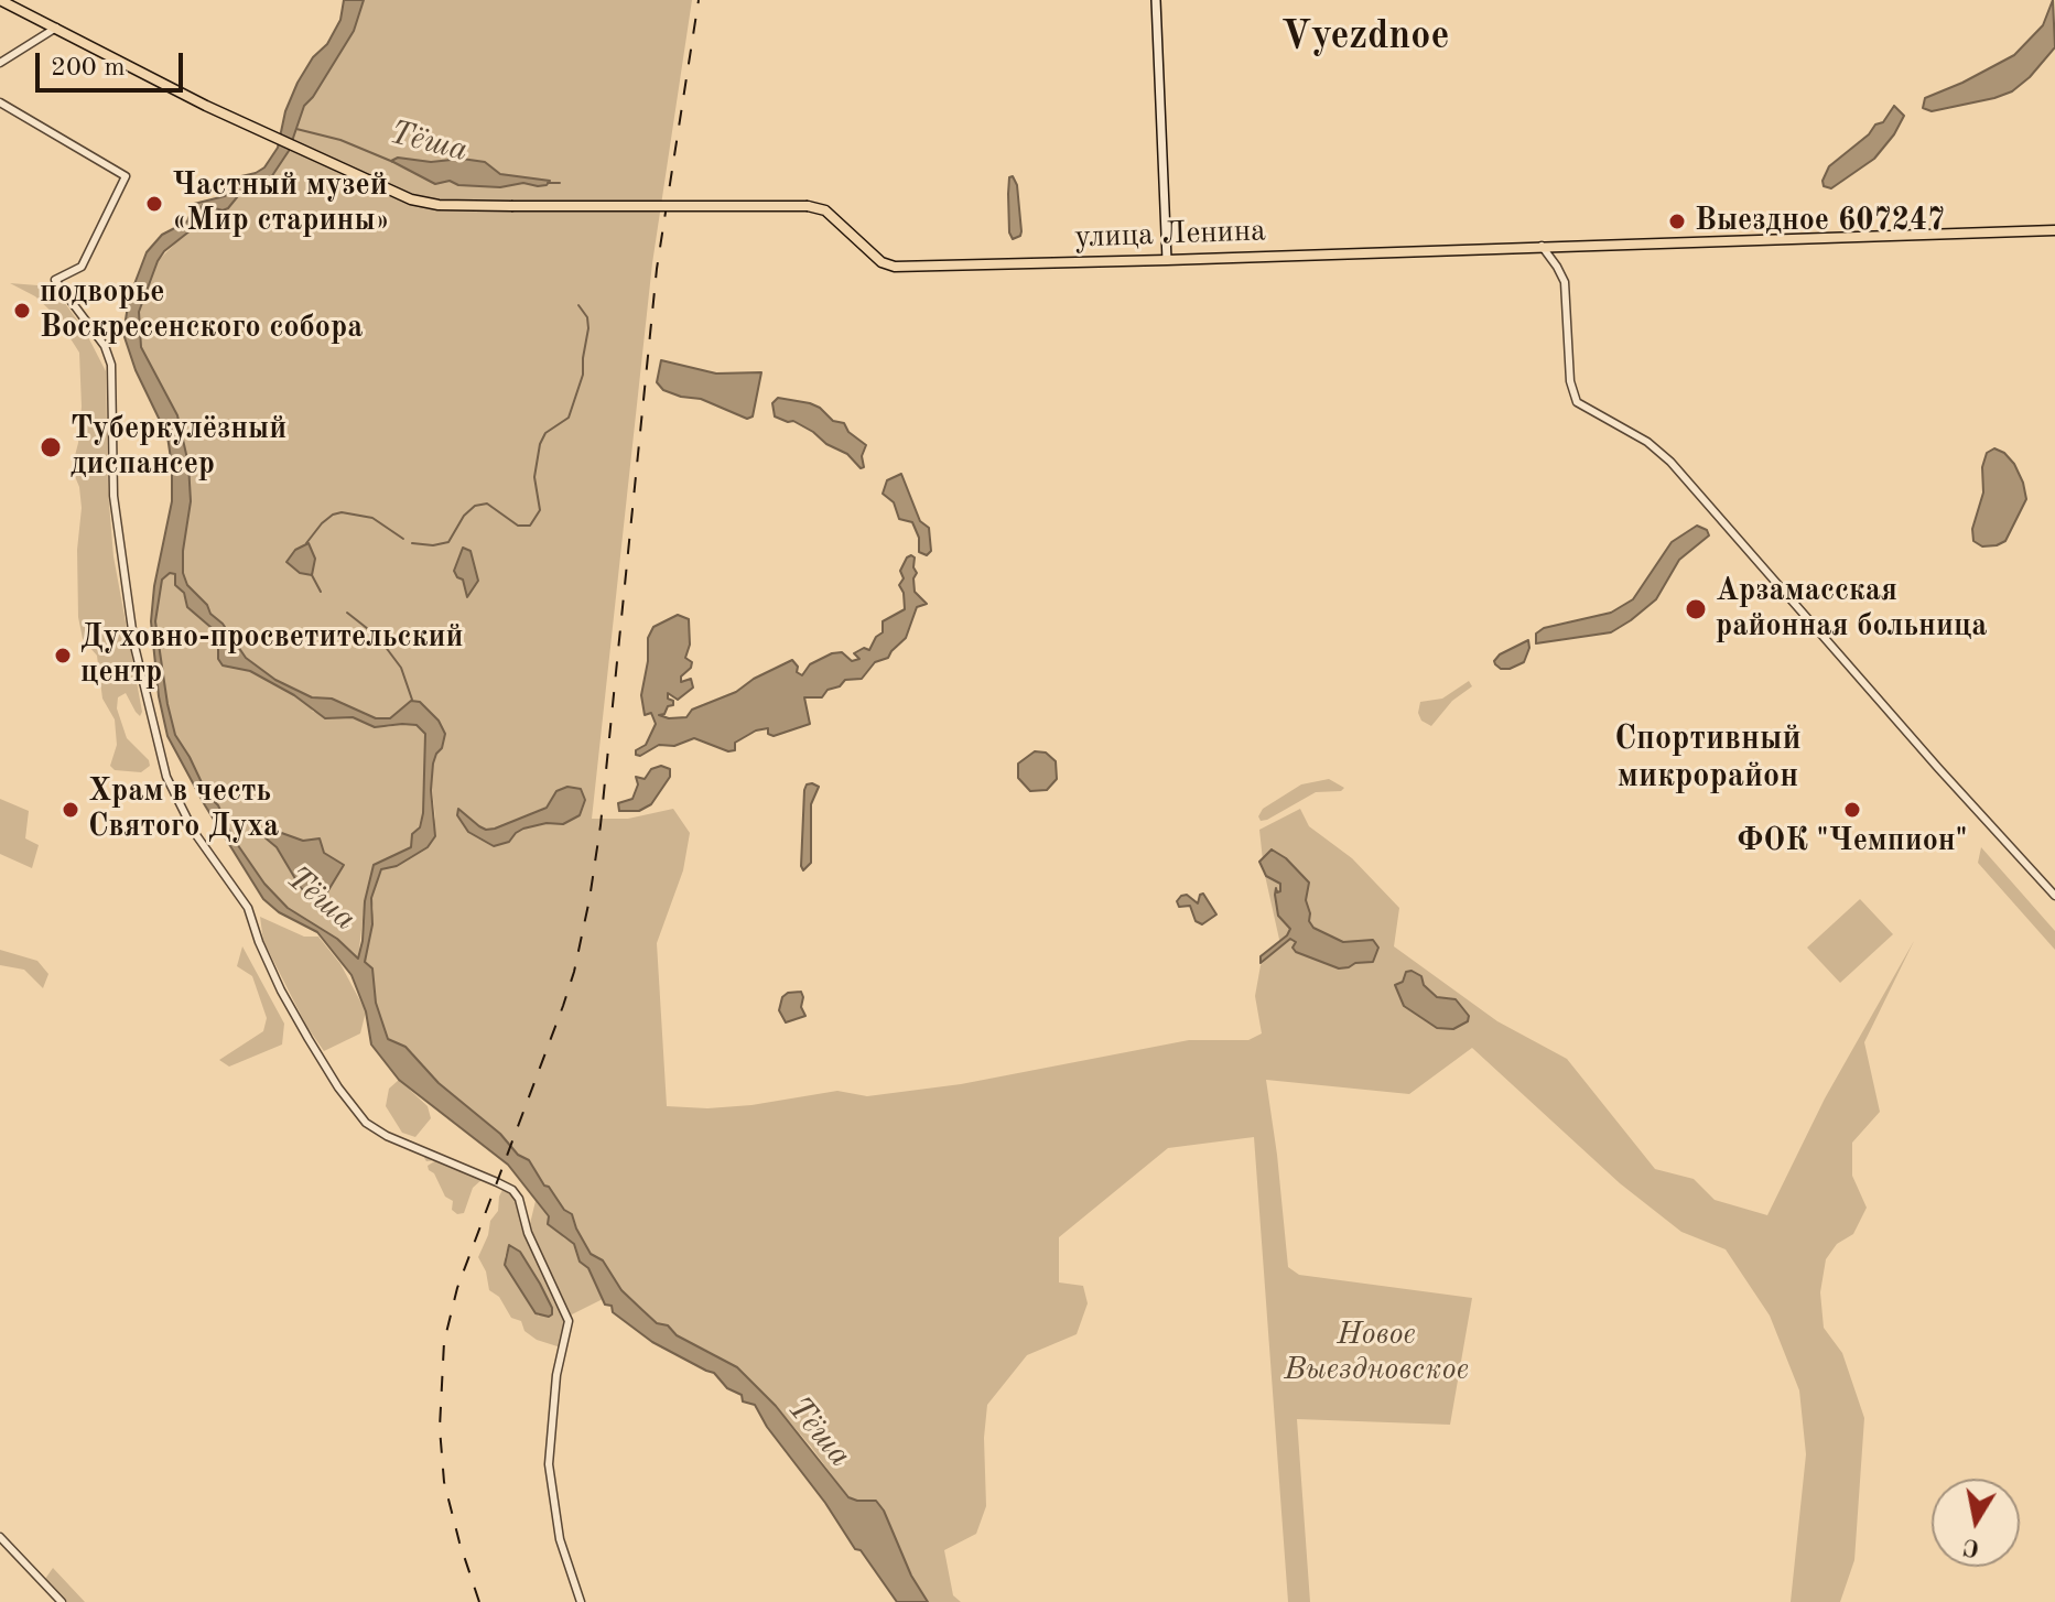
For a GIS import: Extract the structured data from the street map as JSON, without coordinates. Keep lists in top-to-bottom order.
{
  "streets": {
    "main road": ["улица Ленина"]
  },
  "districts": ["Vyezdnoe", "Спортивный микрорайон"],
  "water": ["Тёша"],
  "parks": ["Новое Выездновское"],
  "places": [
    "Частный музей «Мир старины»",
    "Выездное 607247",
    "подворье Воскресенского собора",
    "Туберкулёзный диспансер",
    "Арзамасская районная больница",
    "Духовно-просветительский центр",
    "Храм в честь Святого Духа",
    "ФОК \"Чемпион\""
  ],
  "scale_bar": "200 m",
  "north": "bottom"
}
